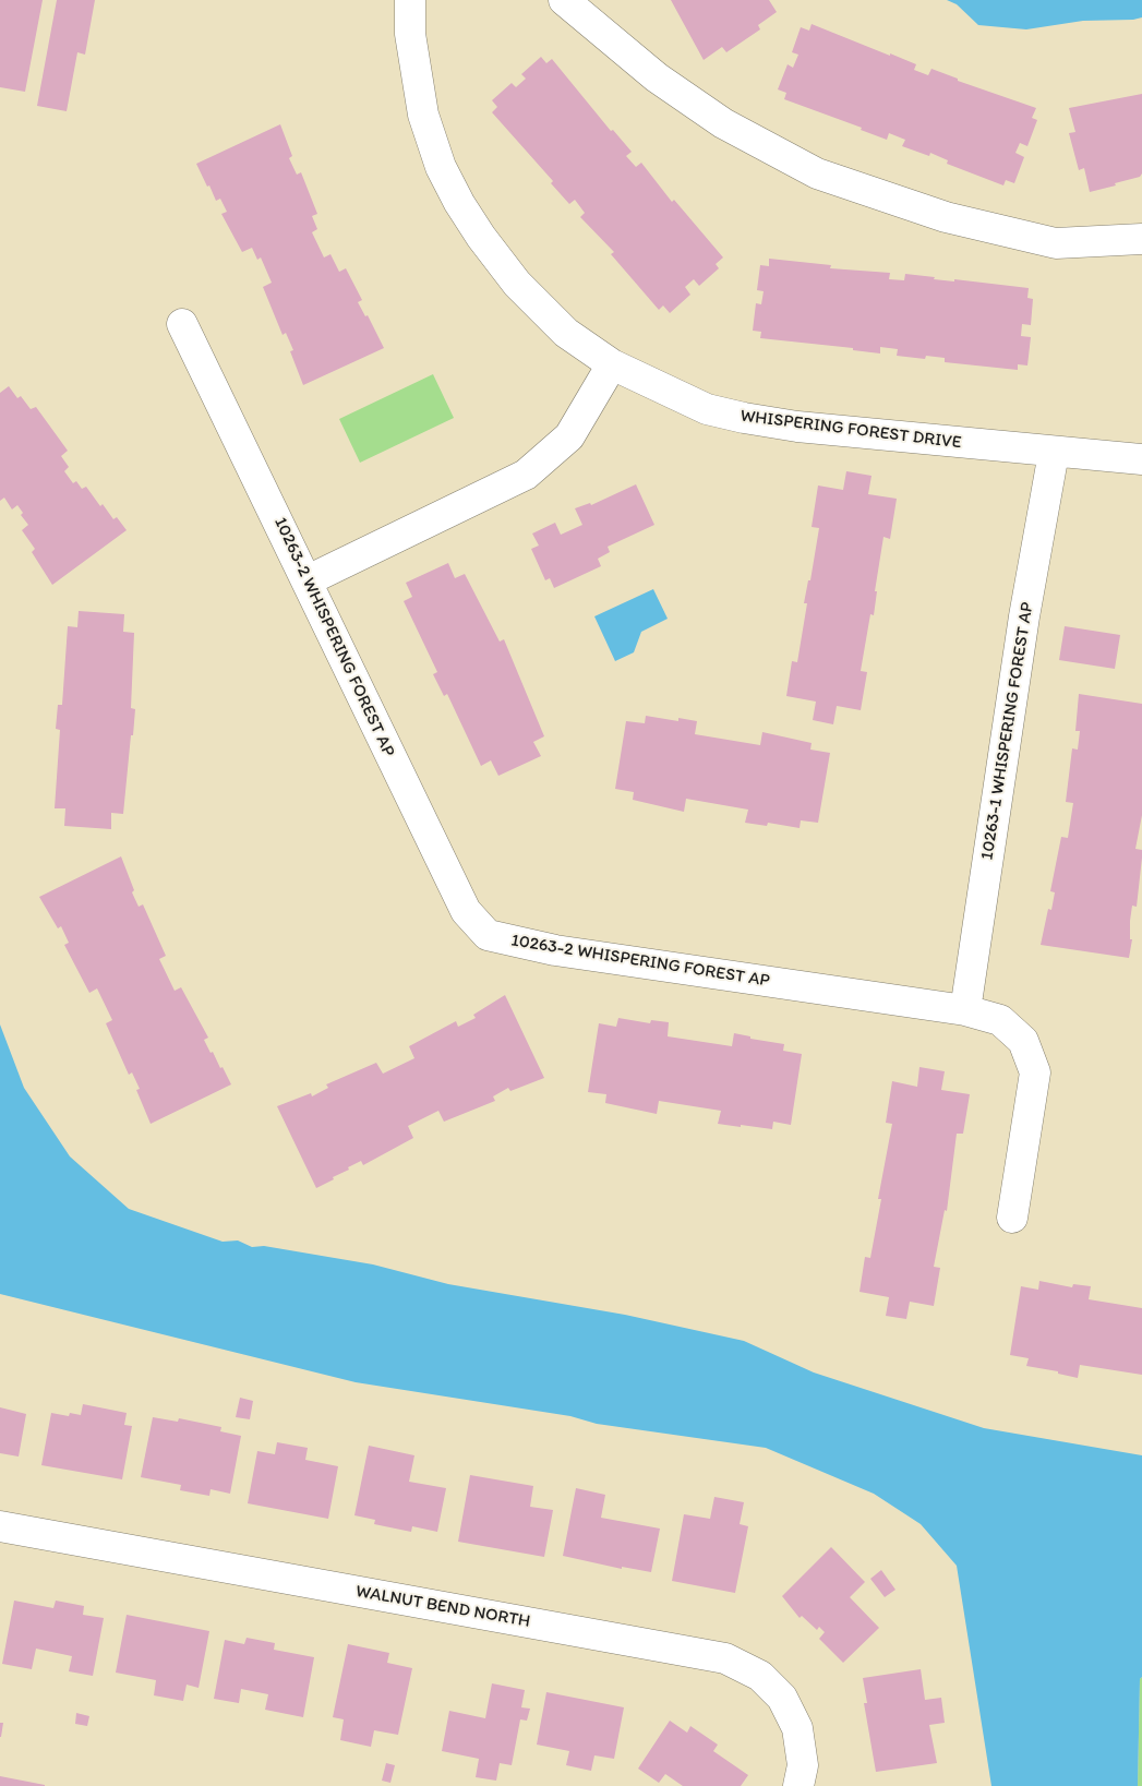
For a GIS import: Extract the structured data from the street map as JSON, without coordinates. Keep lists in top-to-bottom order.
{
  "streets": {
    "street": [
      "WHISPERING FOREST DRIVE",
      "10263-2 WHISPERING FOREST AP",
      "10263-1 WHISPERING FOREST AP",
      "WALNUT BEND NORTH"
    ]
  },
  "crossings": [
    ["WHISPERING FOREST DRIVE", "10263-1 WHISPERING FOREST AP"],
    ["10263-2 WHISPERING FOREST AP", "10263-1 WHISPERING FOREST AP"]
  ]
}
